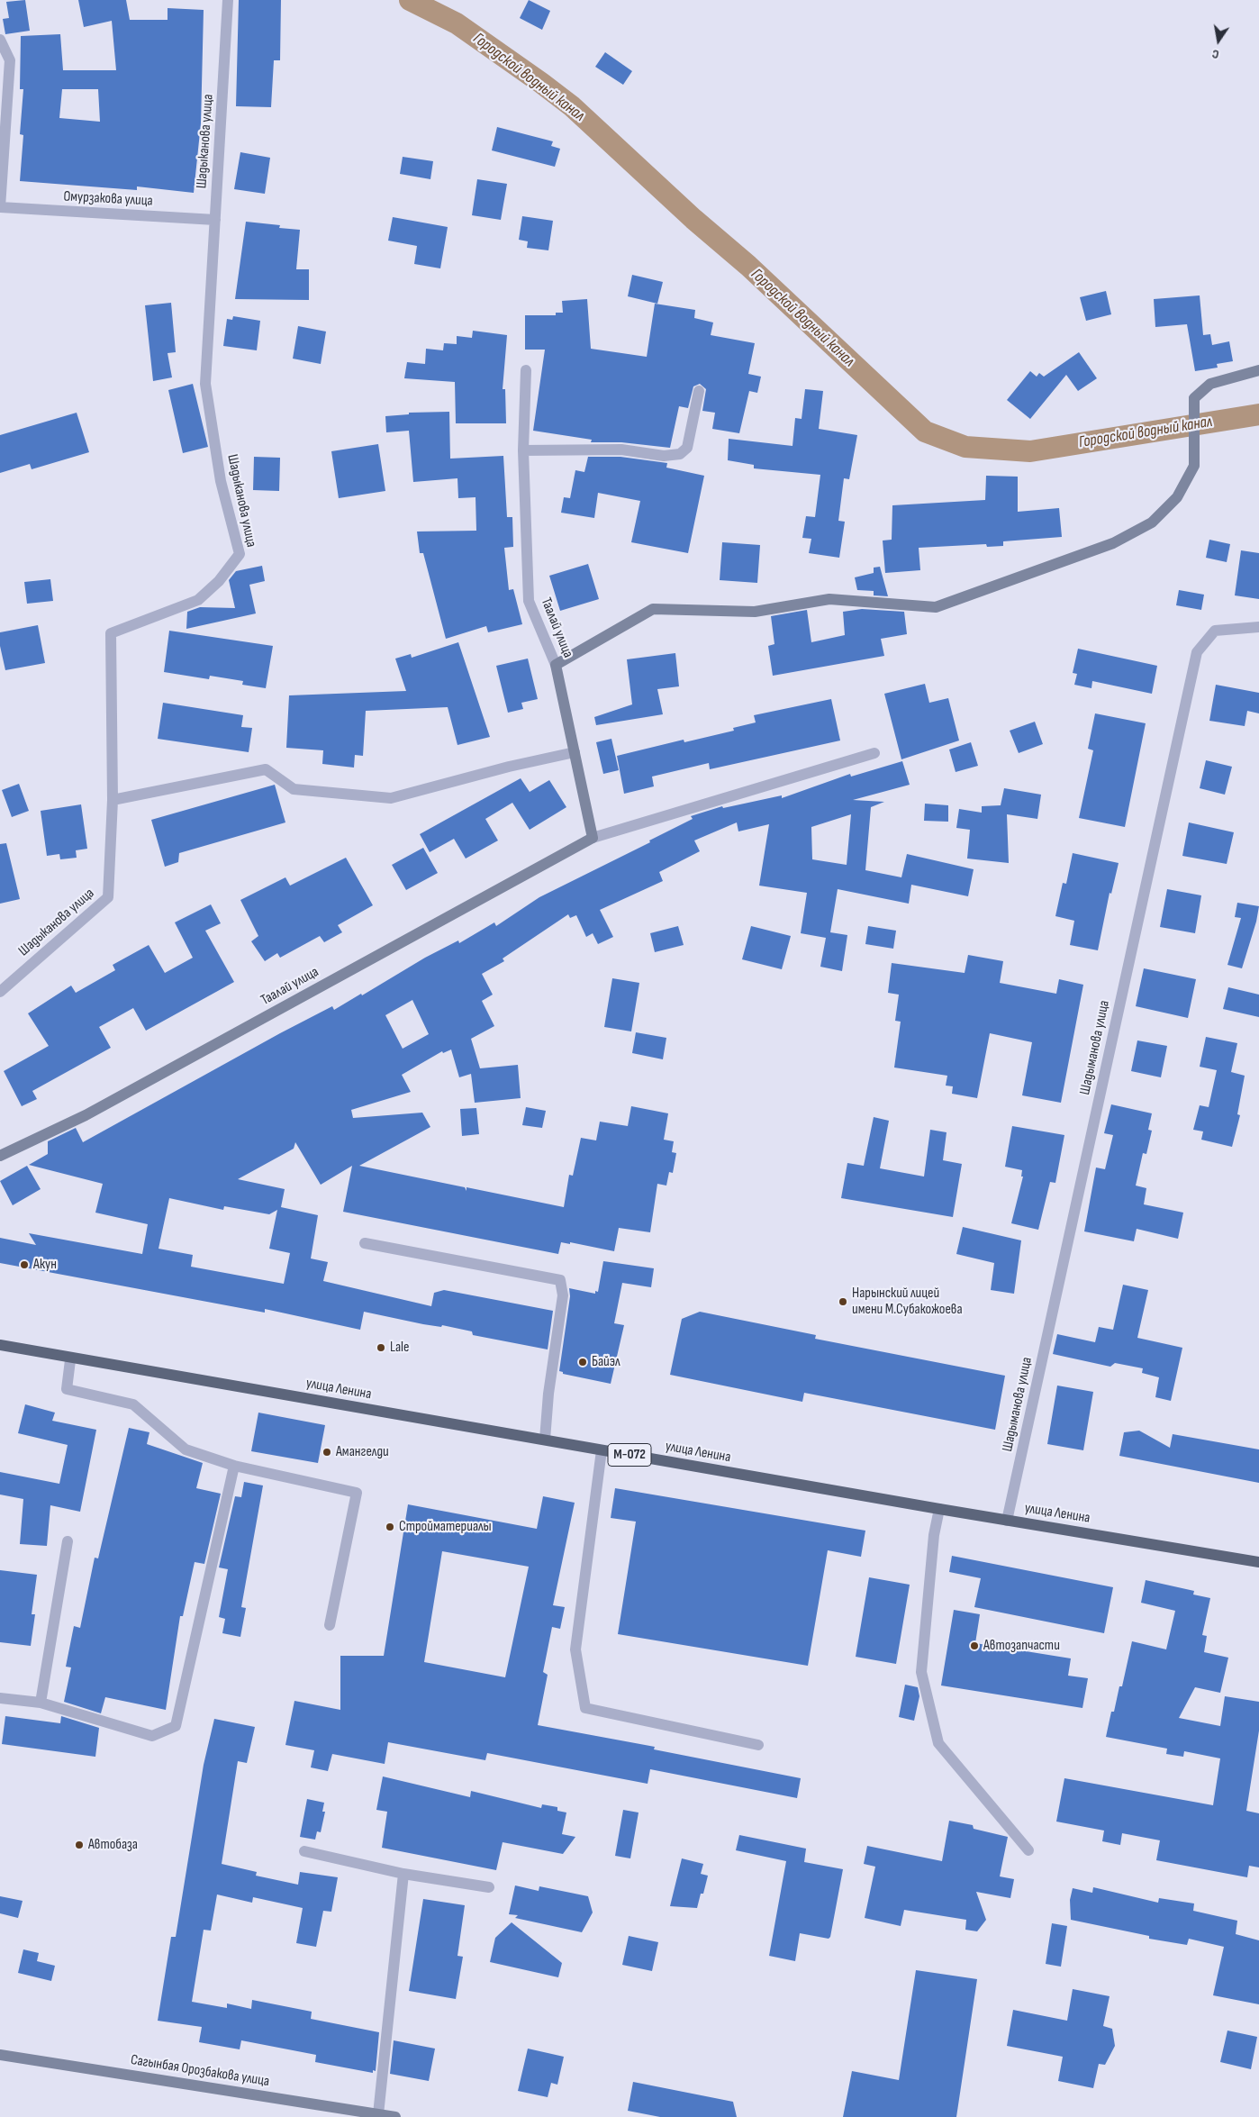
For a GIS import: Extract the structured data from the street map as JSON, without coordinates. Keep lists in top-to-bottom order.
{
  "streets": {
    "main road": ["улица Ленина", "М-072"],
    "street": [
      "Шадыканова улица",
      "Омурзакова улица",
      "Таалай улица",
      "Шадыманова улица",
      "Сагынбая Орозбакова улица"
    ]
  },
  "crossings": [
    ["Шадыканова улица", "Омурзакова улица"],
    ["Шадыманова улица", "улица Ленина"]
  ],
  "water": ["Городской водный канал"],
  "places": [
    "Акун",
    "Нарынский лицей имени М.Субакожоева",
    "Lale",
    "Байэл",
    "Амангелди",
    "Стройматериалы",
    "Автозапчасти",
    "Автобаза"
  ],
  "north": "bottom"
}
